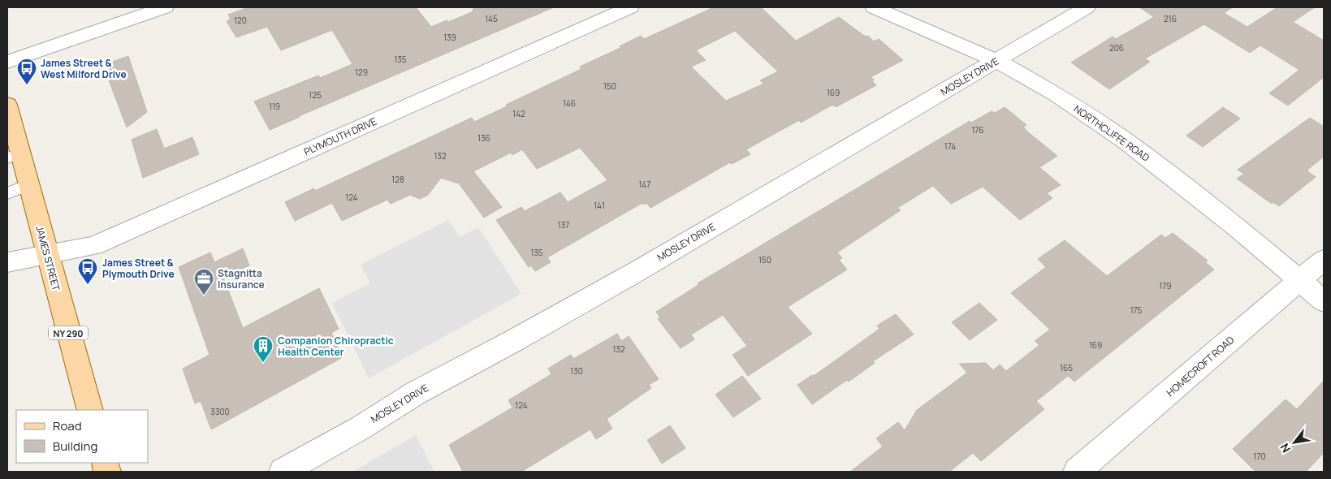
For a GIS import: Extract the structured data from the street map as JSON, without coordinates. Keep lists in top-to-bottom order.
{
  "streets": {
    "main road": ["JAMES STREET", "NY 290"],
    "street": [
      "MOSLEY DRIVE",
      "NORTHCLIFFE ROAD",
      "PLYMOUTH DRIVE",
      "HOMECROFT ROAD"
    ]
  },
  "crossings": [
    ["MOSLEY DRIVE", "NORTHCLIFFE ROAD"],
    ["NORTHCLIFFE ROAD", "HOMECROFT ROAD"],
    ["PLYMOUTH DRIVE", "JAMES STREET"]
  ],
  "places": {
    "bus stop": ["James Street & West Milford Drive", "James Street & Plymouth Drive"],
    "office": ["Stagnitta Insurance"],
    "building": ["Companion Chiropractic Health Center"]
  },
  "house_numbers": [
    "145",
    "216",
    "120",
    "139",
    "206",
    "135",
    "129",
    "150",
    "169",
    "125",
    "146",
    "119",
    "142",
    "176",
    "136",
    "174",
    "132",
    "128",
    "147",
    "124",
    "141",
    "137",
    "135",
    "150",
    "179",
    "175",
    "169",
    "132",
    "165",
    "130",
    "124",
    "3300",
    "170"
  ],
  "legend": ["Road", "Building"],
  "north": "bottom left"
}
